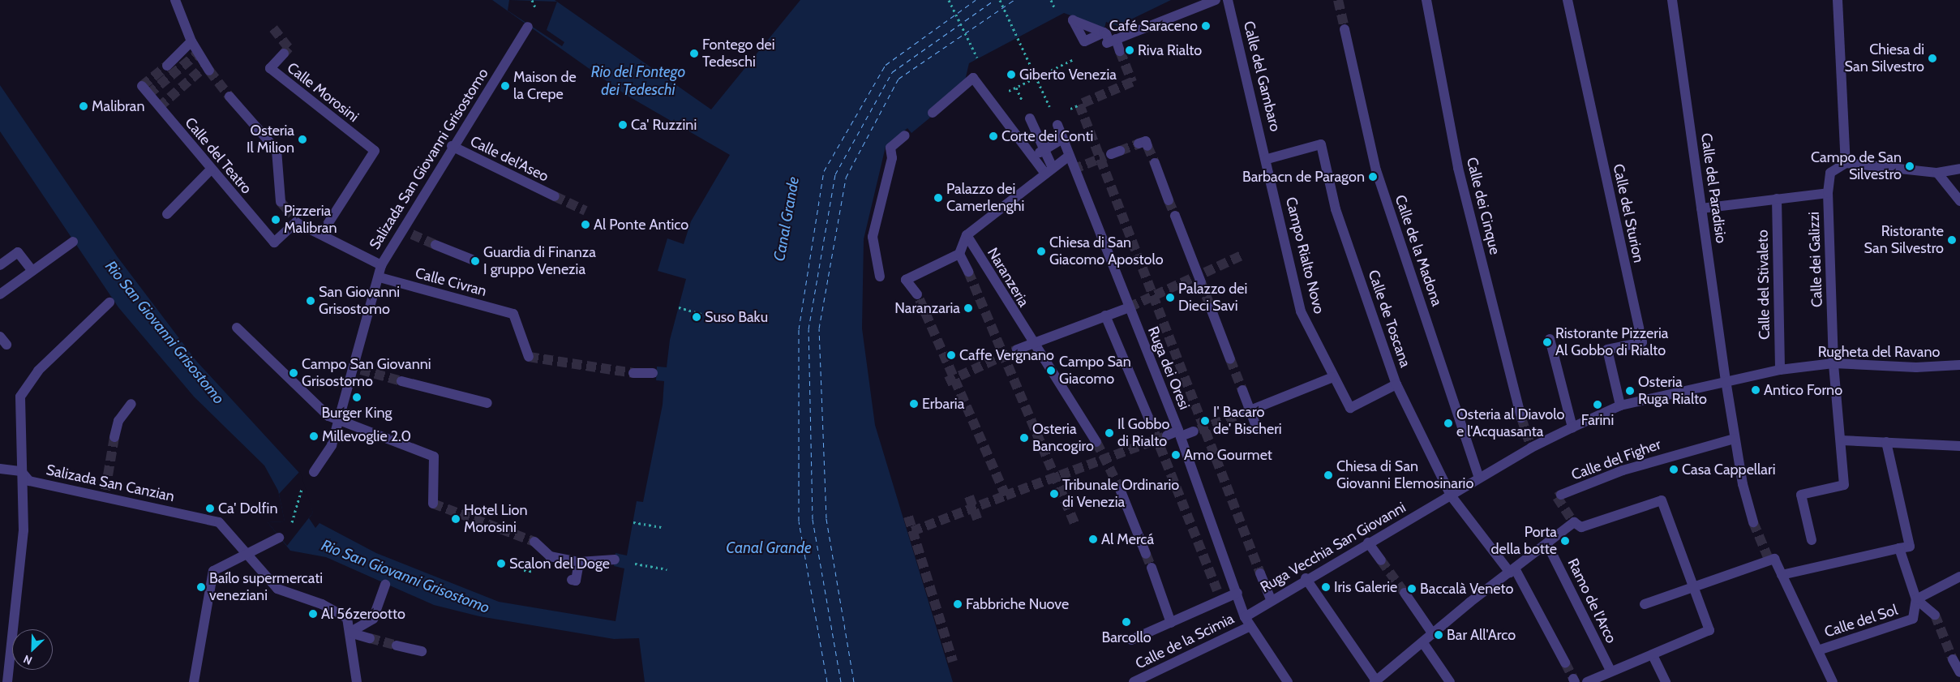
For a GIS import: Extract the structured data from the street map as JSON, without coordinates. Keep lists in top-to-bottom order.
{
  "streets": {
    "street": [
      "Calle del Gambaro",
      "Calle Morosini",
      "Calle del Teatro",
      "Salizada San Giovanni Grisostomo",
      "Calle del'Aseo",
      "Calle del Paradisio",
      "Calle dei Cinque",
      "Calle del Sturion",
      "Calle de la Madona",
      "Campo Rialto Novo",
      "Calle dei Galizzi",
      "Naranzeria",
      "Calle Civran",
      "Calle del Stivaleto",
      "Calle de Toscana",
      "Rugheta del Ravano",
      "Ruga dei Oresi",
      "Calle del Figher",
      "Salizada San Canzian",
      "Ruga Vecchia San Giovanni",
      "Ramo de l'Arco",
      "Calle del Sol",
      "Calle de la Scimia"
    ]
  },
  "crossings": [
    ["Calle del Gambaro", "Campo Rialto Novo"],
    ["Calle del Gambaro", "Calle de Toscana"],
    ["Calle Morosini", "Calle del Teatro"],
    ["Salizada San Giovanni Grisostomo", "Calle del'Aseo"],
    ["Salizada San Giovanni Grisostomo", "Calle Civran"],
    ["Calle del Paradisio", "Rugheta del Ravano"],
    ["Calle del Paradisio", "Calle del Figher"],
    ["Calle del Paradisio", "Ruga Vecchia San Giovanni"],
    ["Calle del Sturion", "Ruga Vecchia San Giovanni"],
    ["Calle de la Madona", "Ruga Vecchia San Giovanni"],
    ["Campo Rialto Novo", "Calle de Toscana"],
    ["Calle dei Galizzi", "Rugheta del Ravano"],
    ["Calle del Stivaleto", "Rugheta del Ravano"],
    ["Calle de Toscana", "Ruga Vecchia San Giovanni"],
    ["Rugheta del Ravano", "Ruga Vecchia San Giovanni"],
    ["Ruga Vecchia San Giovanni", "Calle de la Scimia"]
  ],
  "water": ["Rio del Fontego dei Tedeschi", "Canal Grande", "Rio San Giovanni Grisostomo"],
  "places": [
    "Café Saraceno",
    "Riva Rialto",
    "Fontego dei Tedeschi",
    "Chiesa di San Silvestro",
    "Giberto Venezia",
    "Maison de la Crepe",
    "Malibran",
    "Ca' Ruzzini",
    "Corte dei Conti",
    "Osteria Il Milion",
    "Campo de San Silvestro",
    "Barbacn de Paragon",
    "Palazzo dei Camerlenghi",
    "Pizzeria Malibran",
    "Al Ponte Antico",
    "Ristorante San Silvestro",
    "Chiesa di San Giacomo Apostolo",
    "Guardia di Finanza I gruppo Venezia",
    "Palazzo dei Dieci Savi",
    "San Giovanni Grisostomo",
    "Naranzaria",
    "Suso Baku",
    "Ristorante Pizzeria Al Gobbo di Rialto",
    "Caffe Vergnano",
    "Campo San Giacomo",
    "Campo San Giovanni Grisostomo",
    "Antico Forno",
    "Osteria Ruga Rialto",
    "Burger King",
    "Erbaria",
    "Farini",
    "I' Bacaro de' Bischeri",
    "Osteria al Diavolo e l'Acquasanta",
    "Il Gobbo di Rialto",
    "Millevoglie 2.0",
    "Osteria Bancogiro",
    "Amo Gourmet",
    "Casa Cappellari",
    "Chiesa di San Giovanni Elemosinario",
    "Tribunale Ordinario di Venezia",
    "Ca' Dolfin",
    "Hotel Lion Morosini",
    "Al Mercá",
    "Porta della botte",
    "Scalon del Doge",
    "Baílo supermercati veneziani",
    "Iris Galerie",
    "Baccalà Veneto",
    "Fabbriche Nuove",
    "Al 56zerootto",
    "Barcollo",
    "Bar All'Arco"
  ],
  "north": "bottom left"
}
